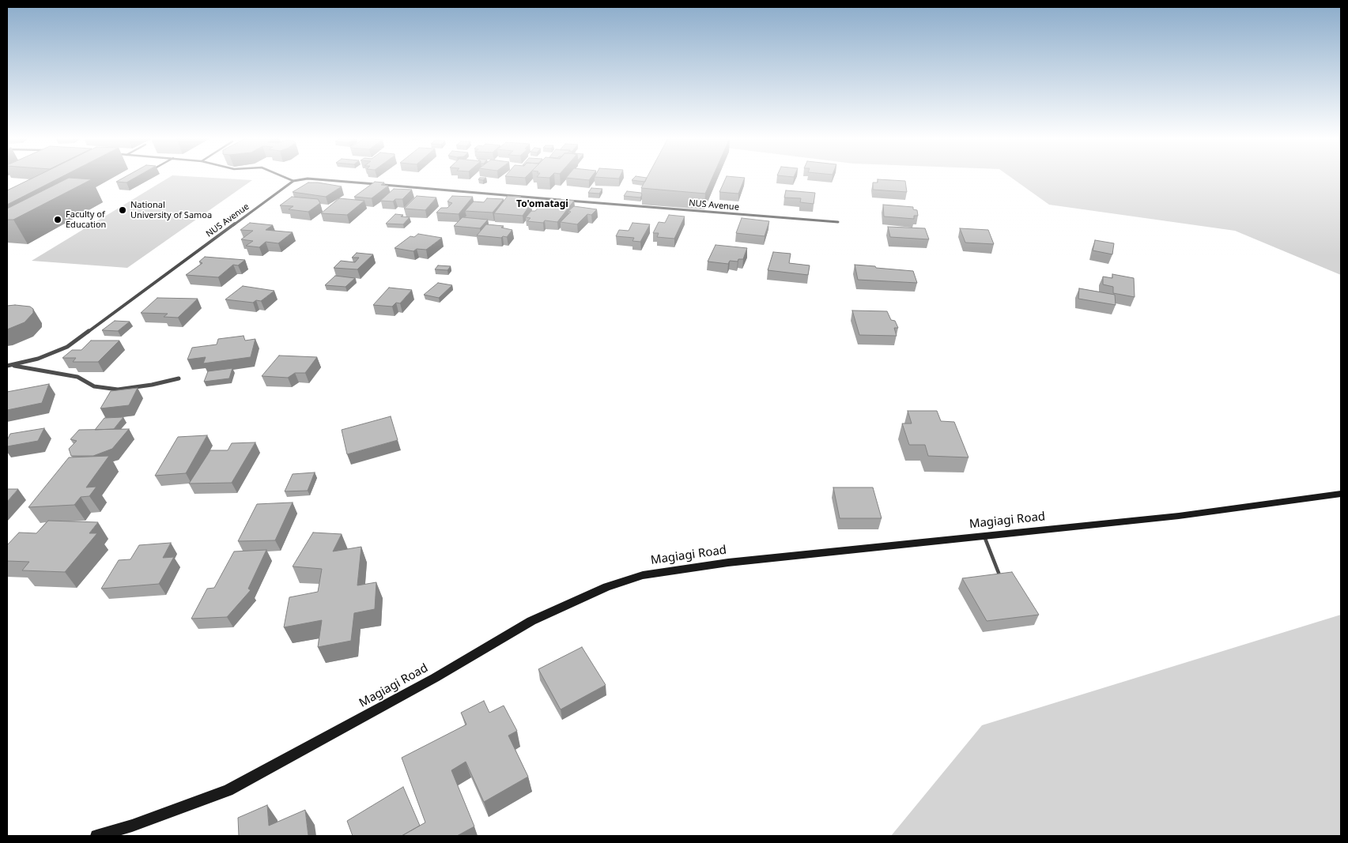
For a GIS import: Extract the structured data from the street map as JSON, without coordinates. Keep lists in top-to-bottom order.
{
  "streets": {
    "street": ["NUS Avenue", "Magiagi Road"]
  },
  "districts": ["To'omatagi"],
  "places": ["National University of Samoa", "Faculty of Education"]
}
